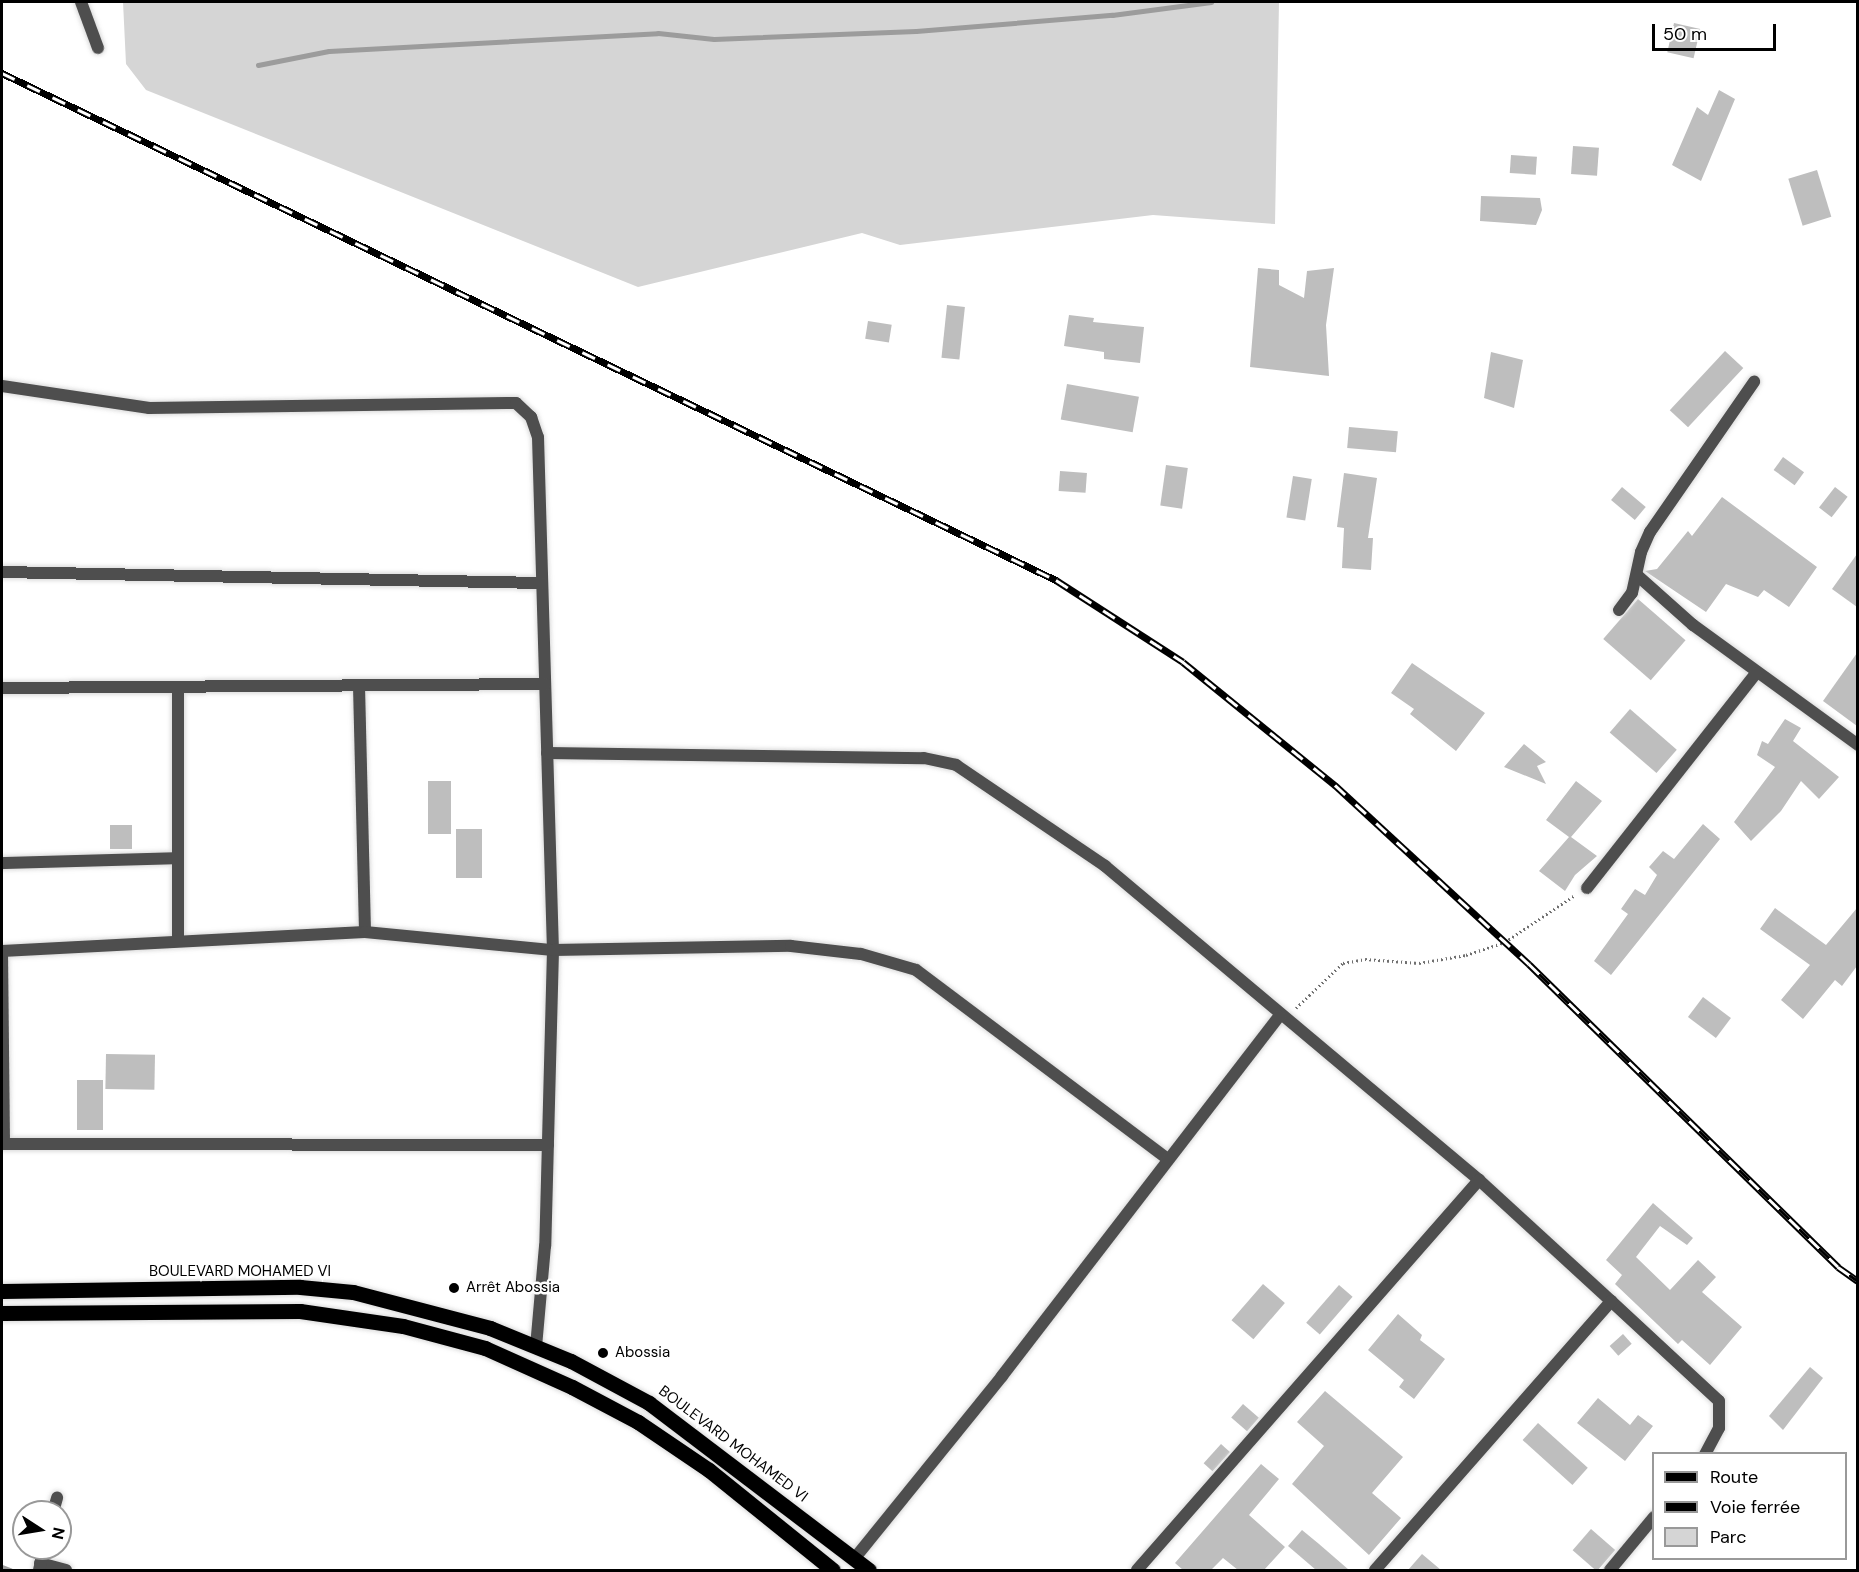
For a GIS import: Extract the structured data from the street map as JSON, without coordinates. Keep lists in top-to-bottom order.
{
  "streets": {
    "main road": ["BOULEVARD MOHAMED VI"]
  },
  "places": ["Arrêt Abossia", "Abossia"],
  "legend": ["Route", "Voie ferrée", "Parc"],
  "scale_bar": "50 m",
  "north": "right"
}
